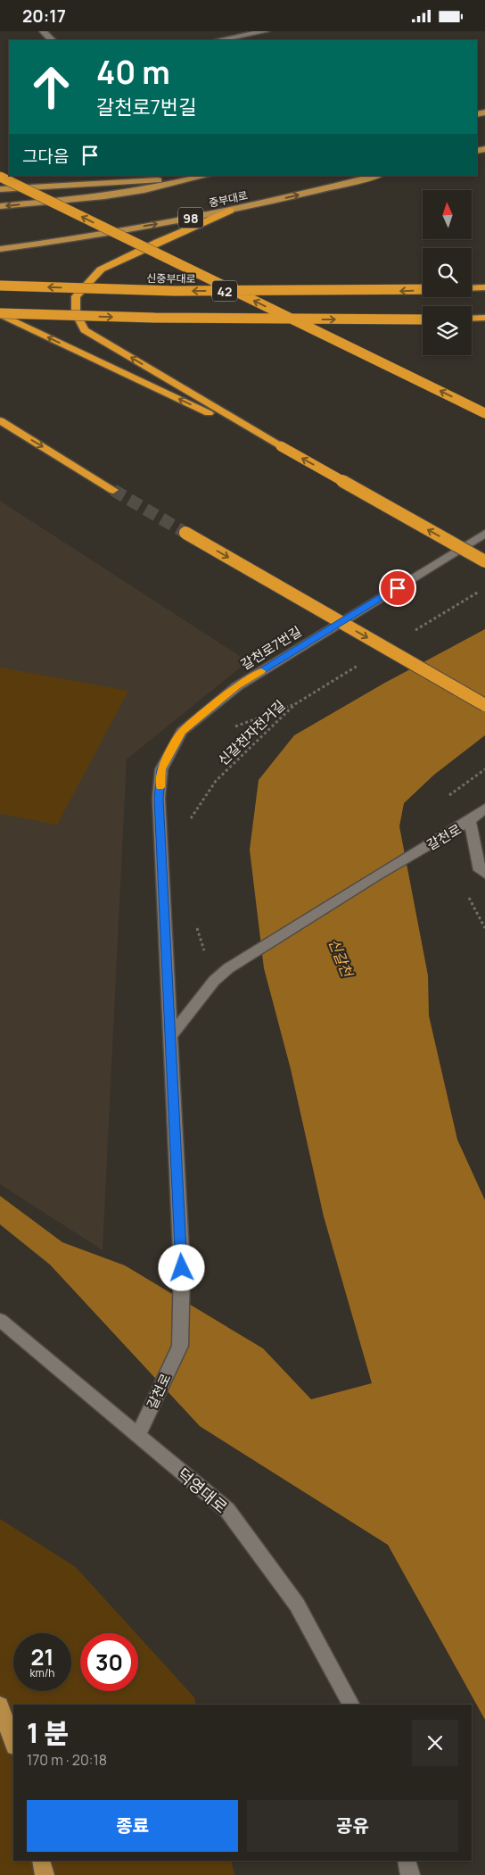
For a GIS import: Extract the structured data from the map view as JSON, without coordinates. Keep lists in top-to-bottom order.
{
  "streets": {
    "highway": ["신중부대로", "42"],
    "main road": ["중부대로", "98"],
    "street": ["갈천로7번길", "갈천로", "덕영대로"],
    "path": ["신갈천자전거길"]
  },
  "crossings": [
    ["갈천로7번길", "갈천로"],
    ["갈천로", "덕영대로"]
  ],
  "water": ["신갈천"],
  "north": "top",
  "page": {
    "status": "20:17",
    "turn": ["40 m", "갈천로7번길"],
    "then": "그다음",
    "speed": "21 km/h",
    "limit": "30",
    "heading": ["1 분", "170 m · 20:18"],
    "buttons": ["종료", "공유"]
  }
}
